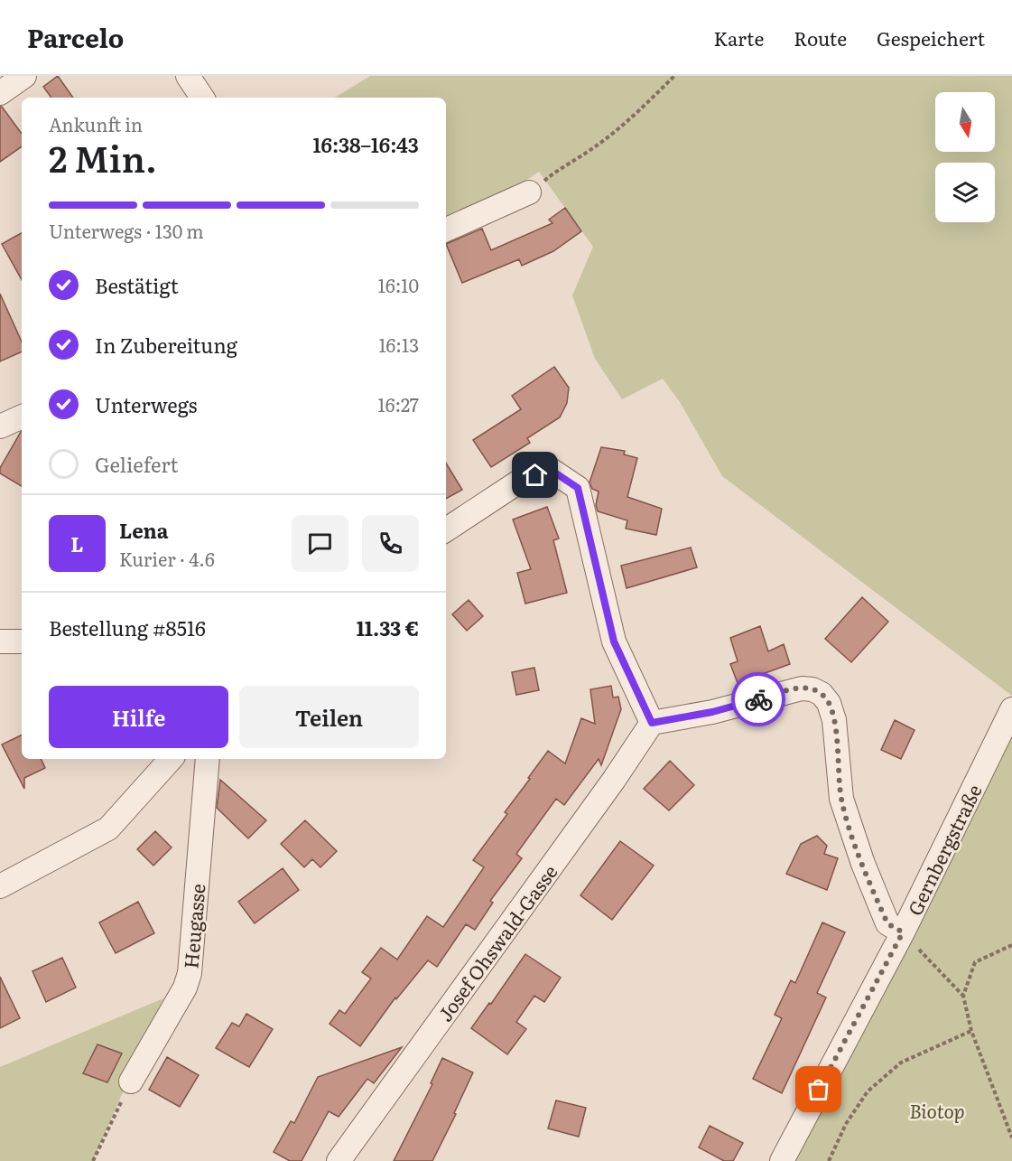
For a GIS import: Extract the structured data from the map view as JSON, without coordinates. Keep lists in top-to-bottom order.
{
  "streets": {
    "street": ["Gernbergstraße", "Heugasse", "Josef Ohswald-Gasse"]
  },
  "parks": ["Biotop"],
  "north": "bottom",
  "page": {
    "header": "Parcelo",
    "nav": ["Karte", "Route", "Gespeichert"],
    "heading": ["2 Min.", "Ankunft in", "16:38–16:43"],
    "panel": [
      "Lena",
      "Kurier · 4.6",
      "Bestellung #8516",
      "11.33 €"
    ],
    "bar": "Unterwegs · 130 m",
    "list": [
      ["Bestätigt", "16:10"],
      ["In Zubereitung", "16:13"],
      ["Unterwegs", "16:27"],
      "Geliefert"
    ],
    "round": "L",
    "buttons": ["Hilfe", "Teilen"]
  }
}
